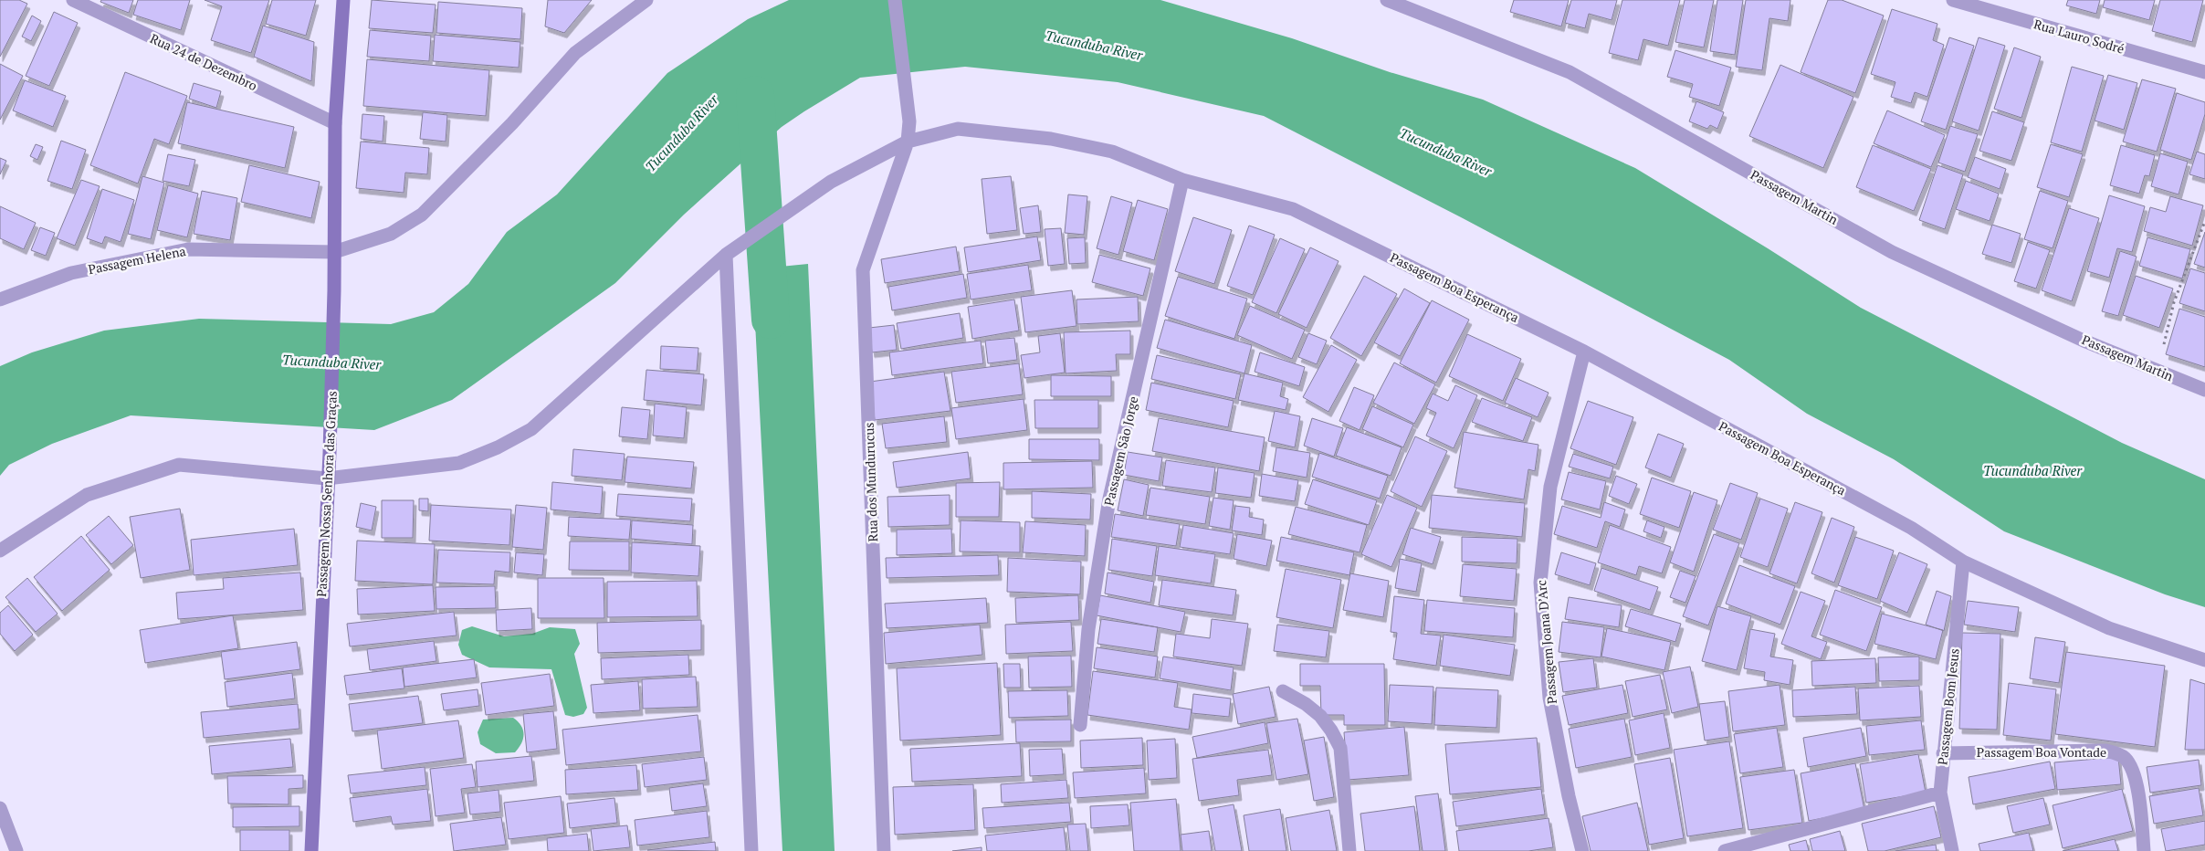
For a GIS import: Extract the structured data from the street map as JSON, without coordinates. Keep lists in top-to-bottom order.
{
  "streets": {
    "street": [
      "Rua Lauro Sodré",
      "Rua 24 de Dezembro",
      "Passagem Martin",
      "Passagem Helena",
      "Passagem Boa Esperança",
      "Passagem São Jorge",
      "Rua dos Mundurucus",
      "Passagem Nossa Senhora das Graças",
      "Passagem Joana D’Arc",
      "Passagem Bom Jesus",
      "Passagem Boa Vontade"
    ]
  },
  "crossings": [
    ["Rua 24 de Dezembro", "Passagem Nossa Senhora das Graças"],
    ["Passagem Helena", "Passagem Nossa Senhora das Graças"],
    ["Passagem Boa Esperança", "Passagem São Jorge"],
    ["Passagem Boa Esperança", "Rua dos Mundurucus"],
    ["Passagem Boa Esperança", "Passagem Nossa Senhora das Graças"],
    ["Passagem Boa Esperança", "Passagem Joana D’Arc"],
    ["Passagem Boa Esperança", "Passagem Bom Jesus"],
    ["Passagem Bom Jesus", "Passagem Boa Vontade"]
  ],
  "water": ["Tucunduba River"]
}
